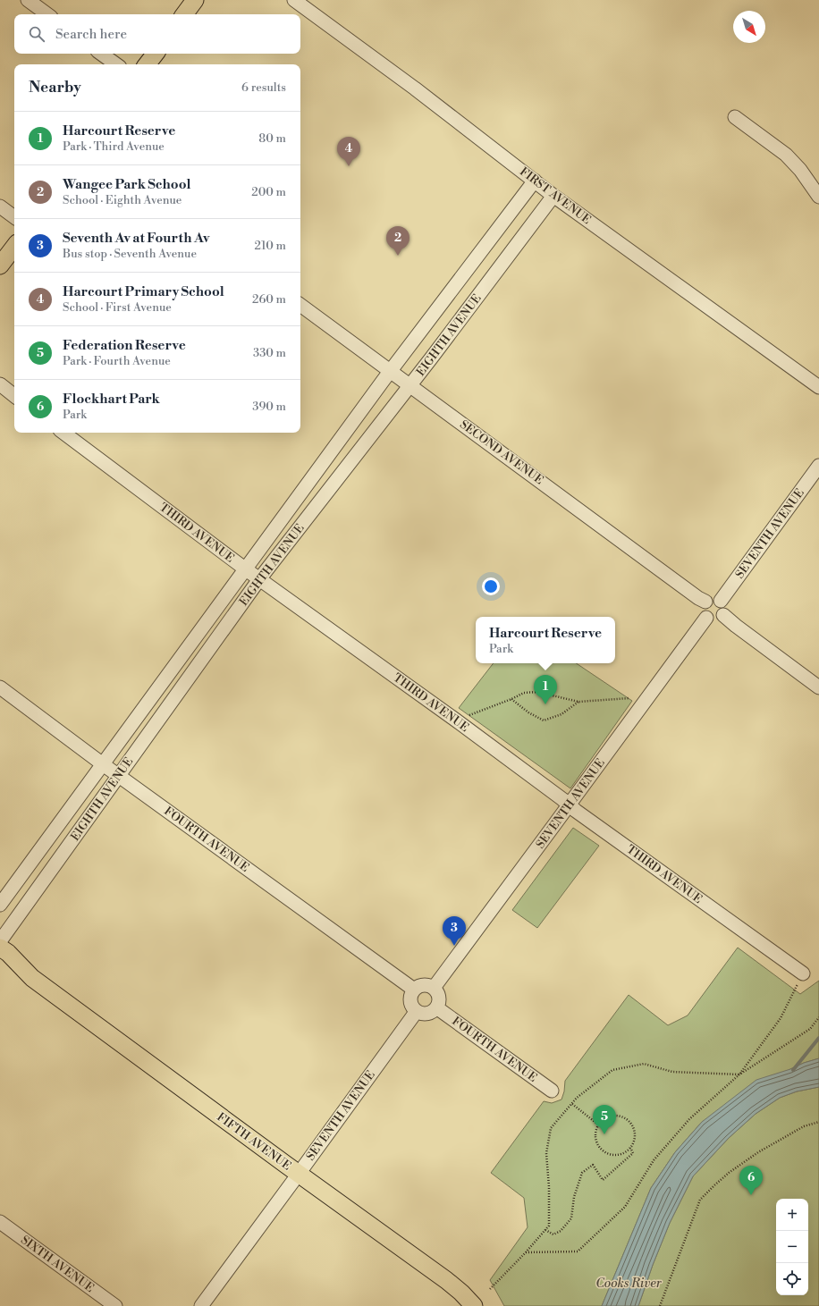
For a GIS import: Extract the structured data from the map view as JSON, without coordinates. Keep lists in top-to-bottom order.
{
  "streets": {
    "main road": ["FIFTH AVENUE"],
    "street": [
      "FIRST AVENUE",
      "EIGHTH AVENUE",
      "SECOND AVENUE",
      "THIRD AVENUE",
      "SEVENTH AVENUE",
      "FOURTH AVENUE",
      "SIXTH AVENUE"
    ]
  },
  "crossings": [
    ["FIRST AVENUE", "EIGHTH AVENUE"],
    ["EIGHTH AVENUE", "SECOND AVENUE"],
    ["EIGHTH AVENUE", "THIRD AVENUE"],
    ["EIGHTH AVENUE", "FOURTH AVENUE"],
    ["SECOND AVENUE", "SEVENTH AVENUE"],
    ["THIRD AVENUE", "SEVENTH AVENUE"],
    ["SEVENTH AVENUE", "FOURTH AVENUE"],
    ["SEVENTH AVENUE", "FIFTH AVENUE"]
  ],
  "water": ["Cooks River"],
  "north": "bottom right",
  "page": {
    "search": "Search here",
    "heading": ["Nearby", "6 results"],
    "list": [
      {
        "mark": "1",
        "name": "Harcourt Reserve",
        "note": "Park · Third Avenue",
        "value": "80 m"
      },
      {
        "mark": "2",
        "name": "Wangee Park School",
        "note": "School · Eighth Avenue",
        "value": "200 m"
      },
      {
        "mark": "3",
        "name": "Seventh Av at Fourth Av",
        "note": "Bus stop · Seventh Avenue",
        "value": "210 m"
      },
      {
        "mark": "4",
        "name": "Harcourt Primary School",
        "note": "School · First Avenue",
        "value": "260 m"
      },
      {
        "mark": "5",
        "name": "Federation Reserve",
        "note": "Park · Fourth Avenue",
        "value": "330 m"
      },
      {
        "mark": "6",
        "name": "Flockhart Park",
        "note": "Park",
        "value": "390 m"
      }
    ],
    "pins": [
      "4",
      "2",
      "1",
      "3",
      "5",
      "6"
    ],
    "popup": ["Harcourt Reserve", "Park"],
    "map_buttons": ["+", "−"]
  }
}
